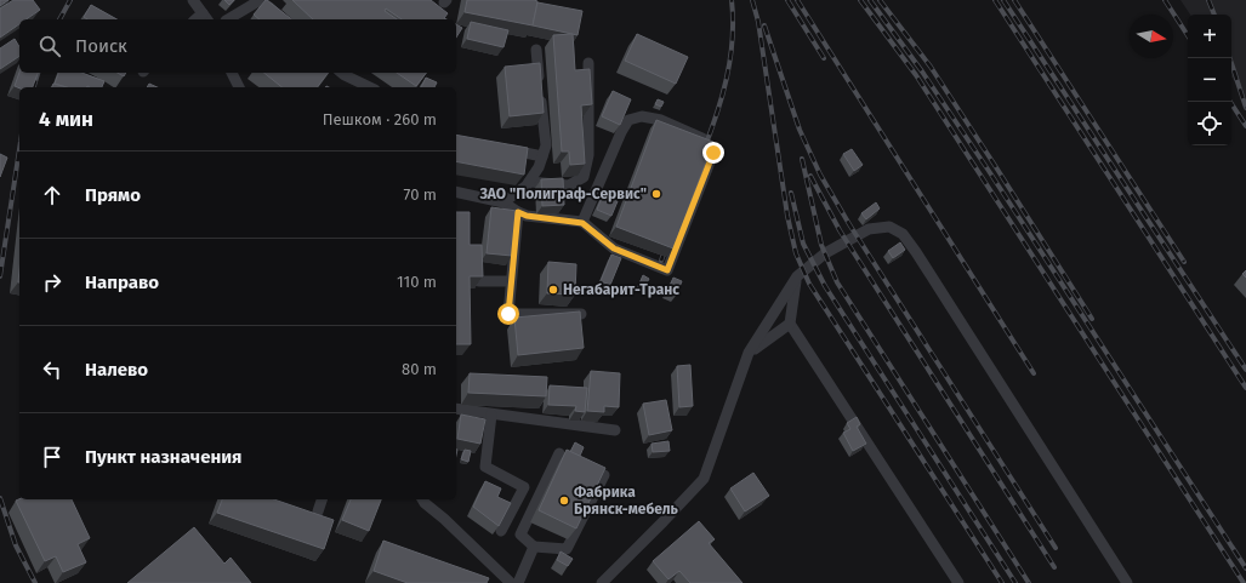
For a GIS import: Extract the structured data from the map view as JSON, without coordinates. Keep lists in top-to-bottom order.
{
  "places": ["ЗАО \"Полиграф-Сервис\"", "Негабарит-Транс", "Фабрика Брянск-мебель"],
  "north": "right",
  "page": {
    "map_buttons": ["+", "−"],
    "search": "Поиск",
    "heading": ["4 мин", "Пешком · 260 m"],
    "list": [
      ["Прямо", "70 m"],
      ["Направо", "110 m"],
      ["Налево", "80 m"],
      "Пункт назначения"
    ]
  }
}
